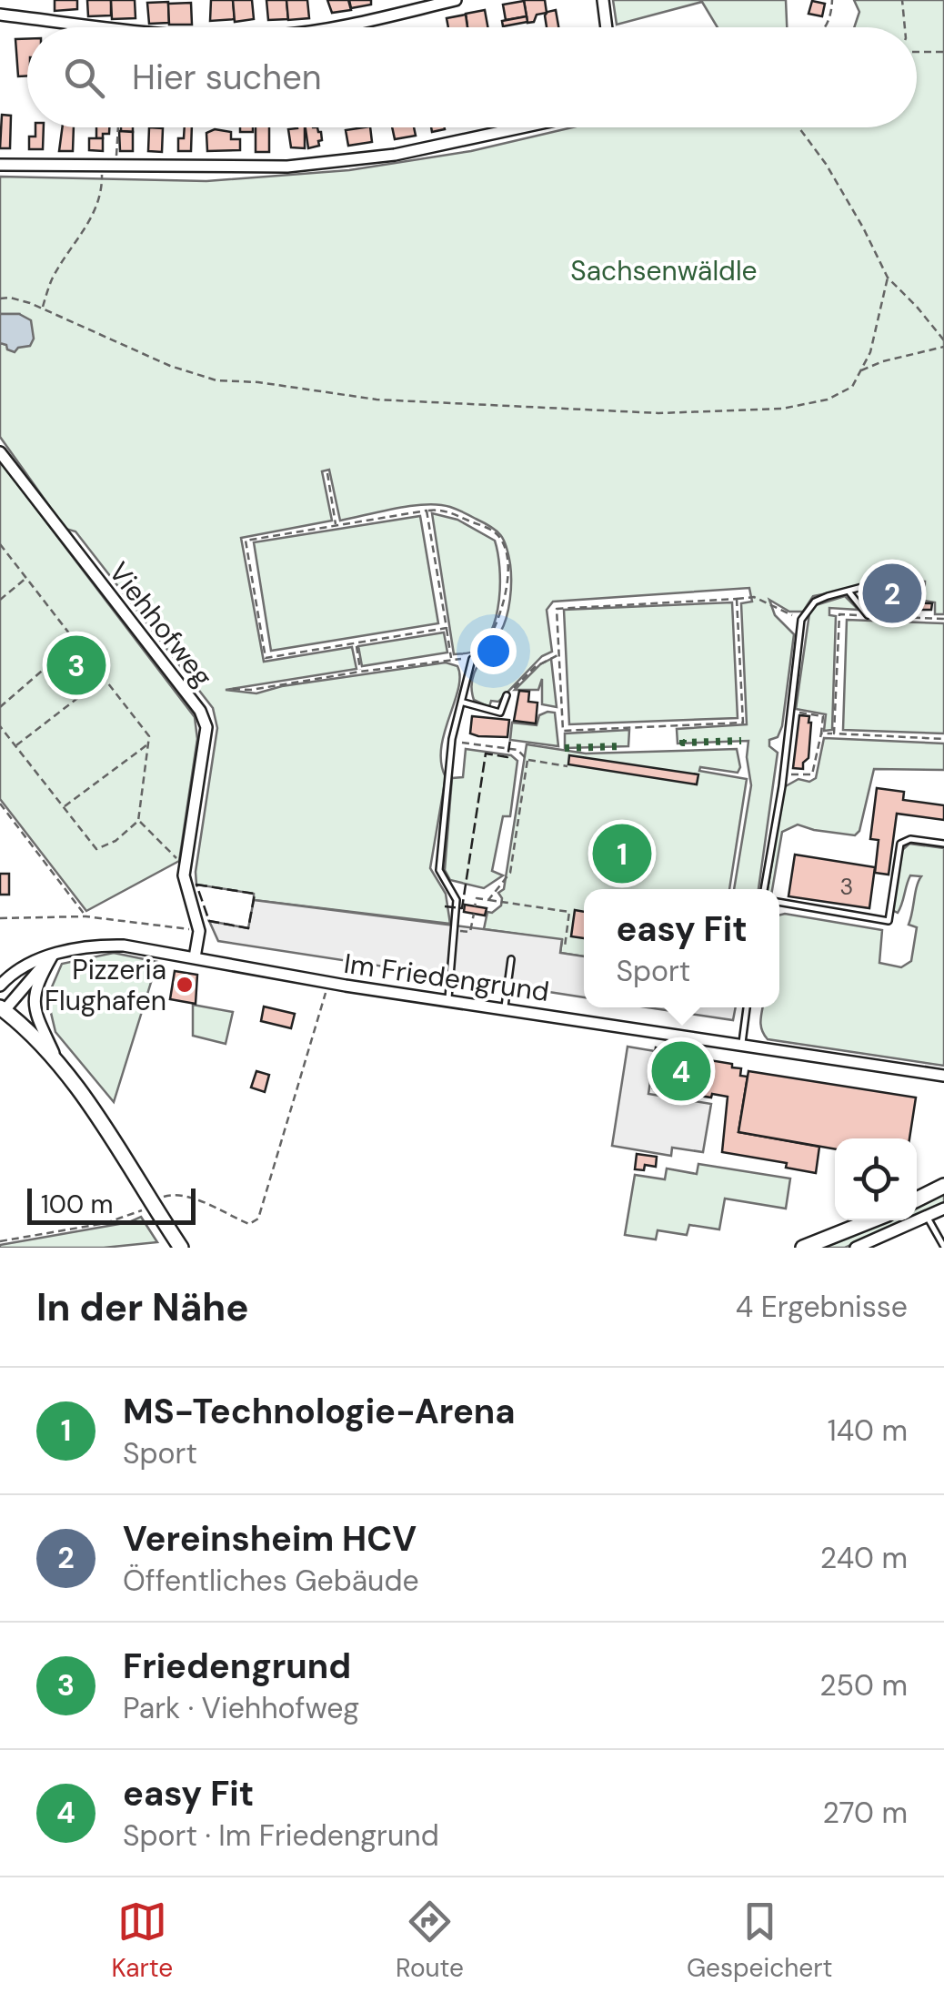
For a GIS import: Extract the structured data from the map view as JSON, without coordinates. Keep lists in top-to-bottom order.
{
  "streets": {
    "street": ["Viehhofweg", "Im Friedengrund"]
  },
  "crossings": [
    ["Viehhofweg", "Im Friedengrund"]
  ],
  "parks": ["Sachsenwäldle"],
  "places": ["Pizzeria Flughafen"],
  "house_numbers": ["3"],
  "scale_bar": "100 m",
  "page": {
    "search": "Hier suchen",
    "pins": [
      "2",
      "3",
      "1",
      "4"
    ],
    "popup": ["easy Fit", "Sport"],
    "scale": "100 m",
    "heading": ["In der Nähe", "4 Ergebnisse"],
    "list": [
      {
        "mark": "1",
        "name": "MS-Technologie-Arena",
        "note": "Sport",
        "value": "140 m"
      },
      {
        "mark": "2",
        "name": "Vereinsheim HCV",
        "note": "Öffentliches Gebäude",
        "value": "240 m"
      },
      {
        "mark": "3",
        "name": "Friedengrund",
        "note": "Park · Viehhofweg",
        "value": "250 m"
      },
      {
        "mark": "4",
        "name": "easy Fit",
        "note": "Sport · Im Friedengrund",
        "value": "270 m"
      }
    ],
    "nav": ["Karte", "Route", "Gespeichert"]
  }
}
